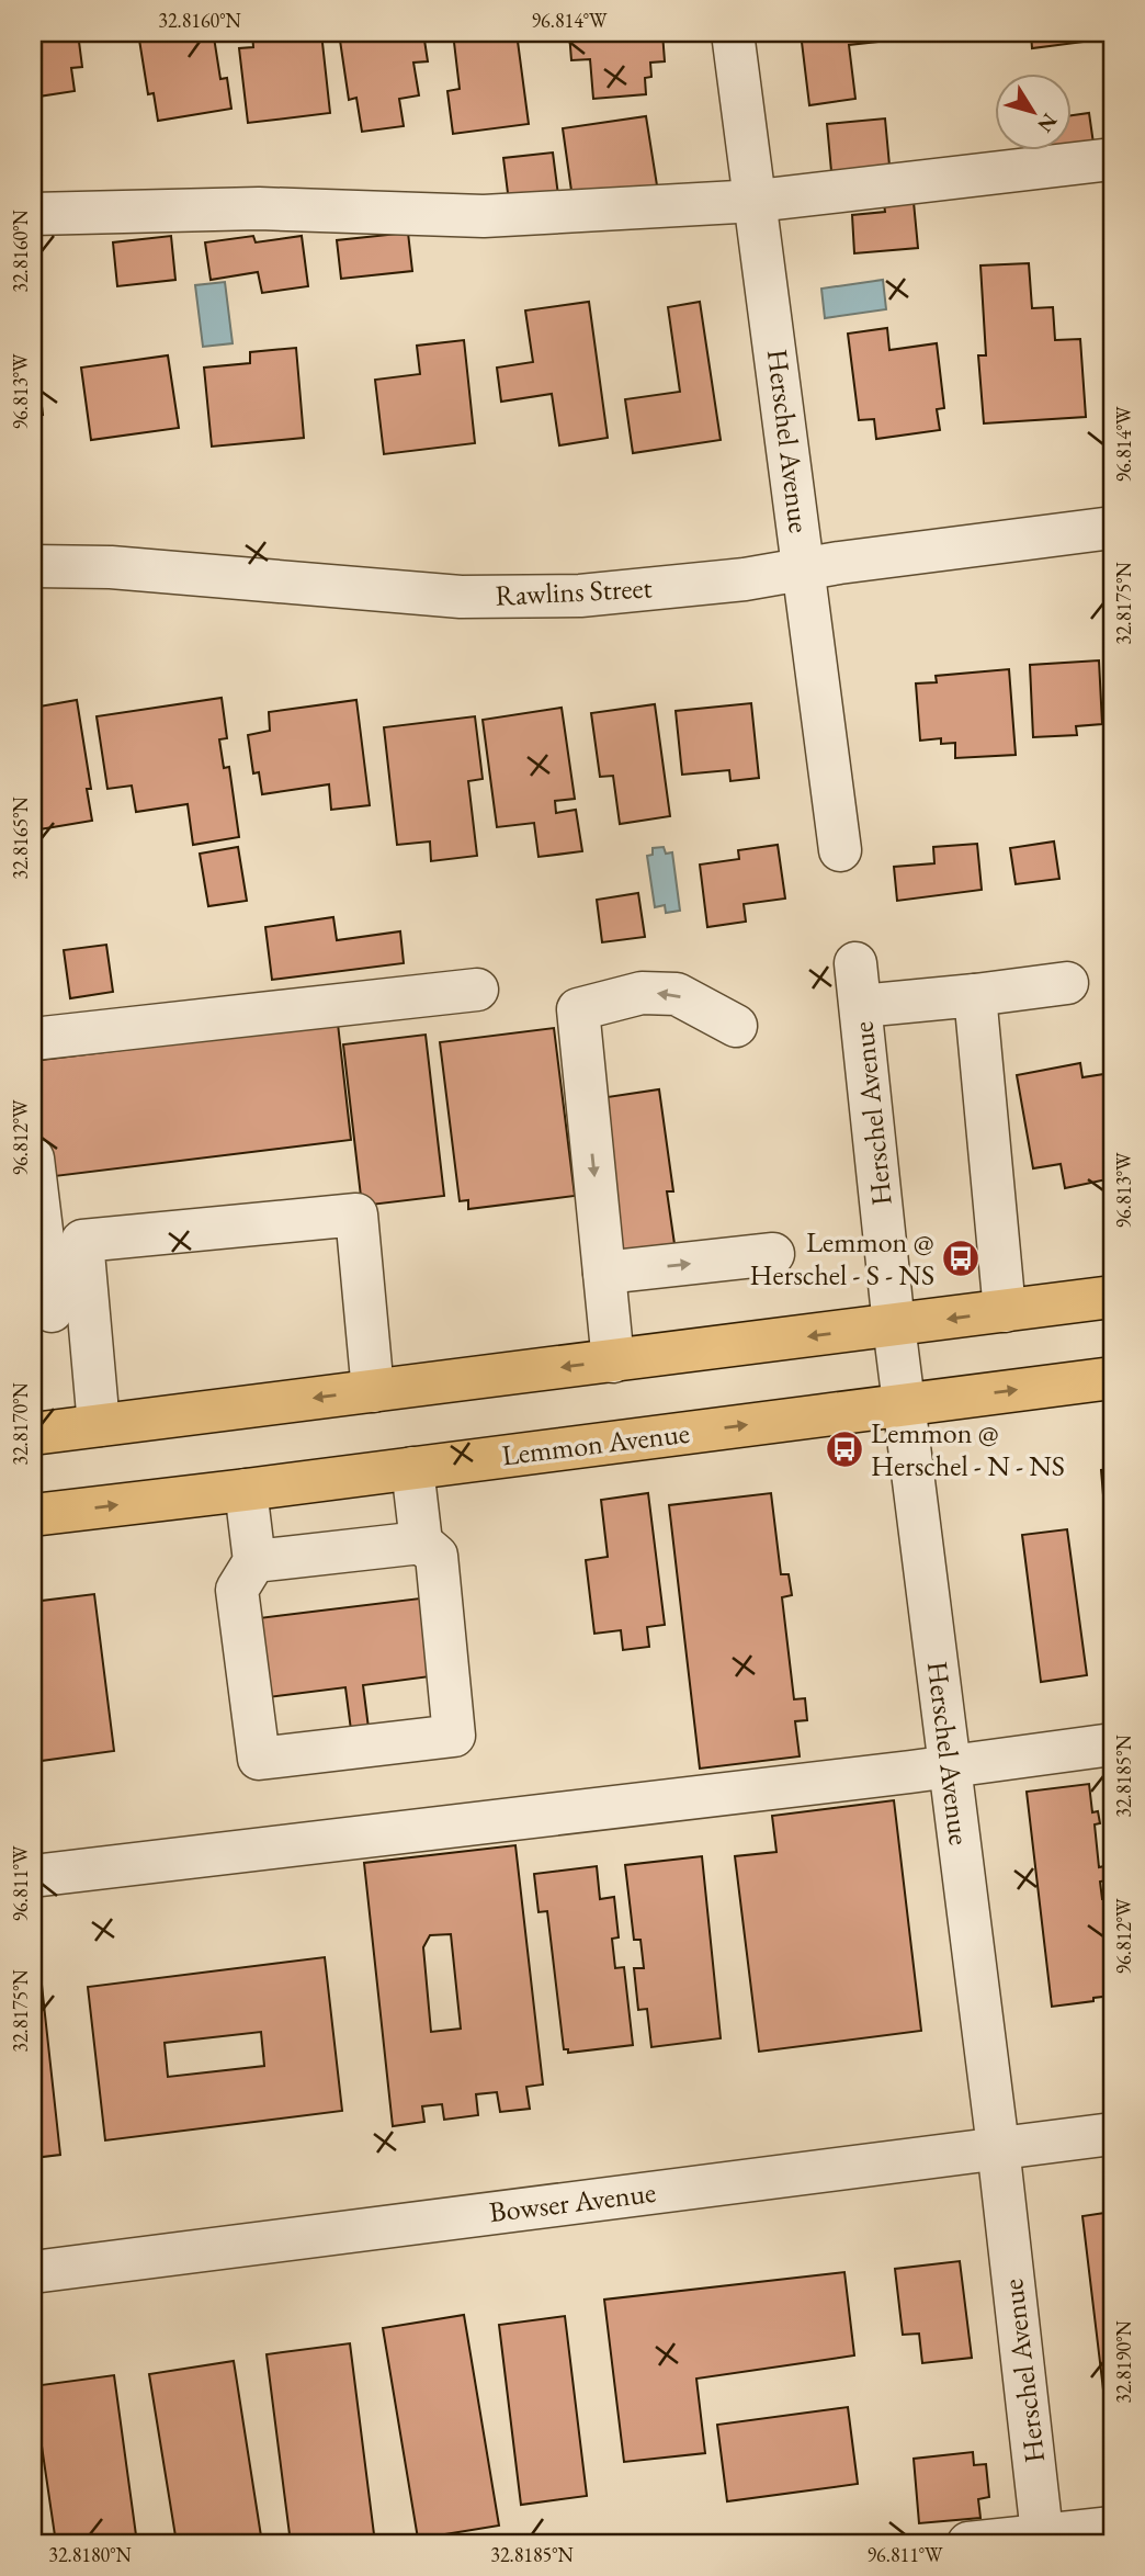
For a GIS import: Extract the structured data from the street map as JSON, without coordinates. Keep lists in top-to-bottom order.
{
  "streets": {
    "main road": ["Lemmon Avenue"],
    "street": ["Herschel Avenue", "Rawlins Street", "Bowser Avenue"]
  },
  "crossings": [
    ["Herschel Avenue", "Rawlins Street"],
    ["Herschel Avenue", "Lemmon Avenue"],
    ["Herschel Avenue", "Bowser Avenue"]
  ],
  "places": {
    "bus stop": ["Lemmon @ Herschel - S - NS", "Lemmon @ Herschel - N - NS"]
  },
  "north": "bottom right",
  "coordinates": [
    "32.8160°N",
    "96.814°W",
    "96.813°W",
    "32.8175°N",
    "32.8165°N",
    "96.812°W",
    "32.8170°N",
    "32.8185°N",
    "96.811°W",
    "32.8190°N",
    "32.8180°N"
  ]
}
